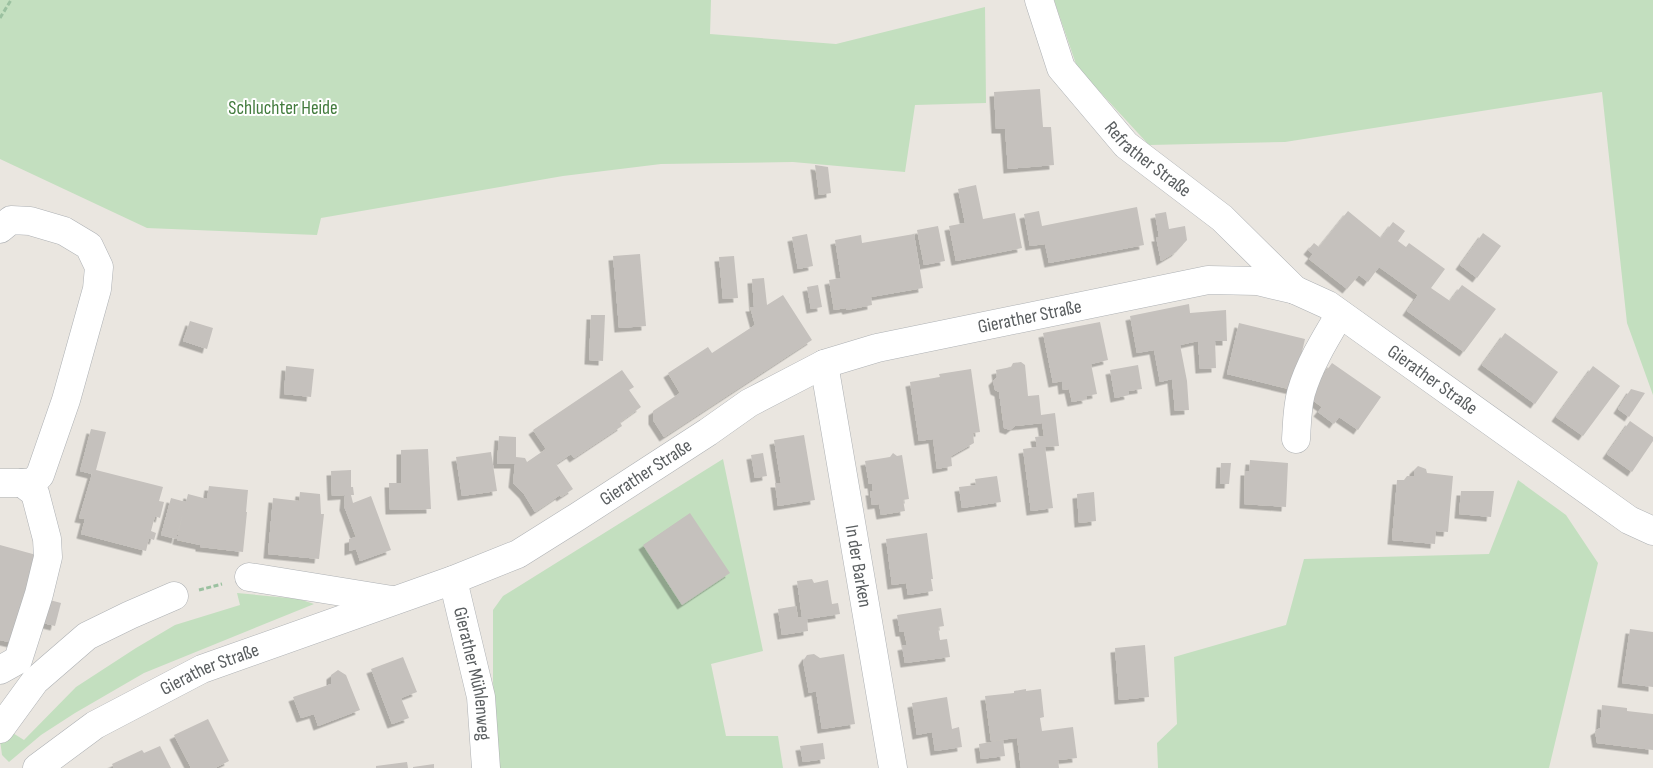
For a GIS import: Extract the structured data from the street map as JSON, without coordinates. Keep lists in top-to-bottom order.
{
  "streets": {
    "street": [
      "Refrather Straße",
      "Gierather Straße",
      "In der Barken",
      "Gierather Mühlenweg"
    ]
  },
  "crossings": [
    ["Refrather Straße", "Gierather Straße"],
    ["Gierather Straße", "In der Barken"],
    ["Gierather Straße", "Gierather Mühlenweg"]
  ],
  "parks": ["Schluchter Heide"]
}
